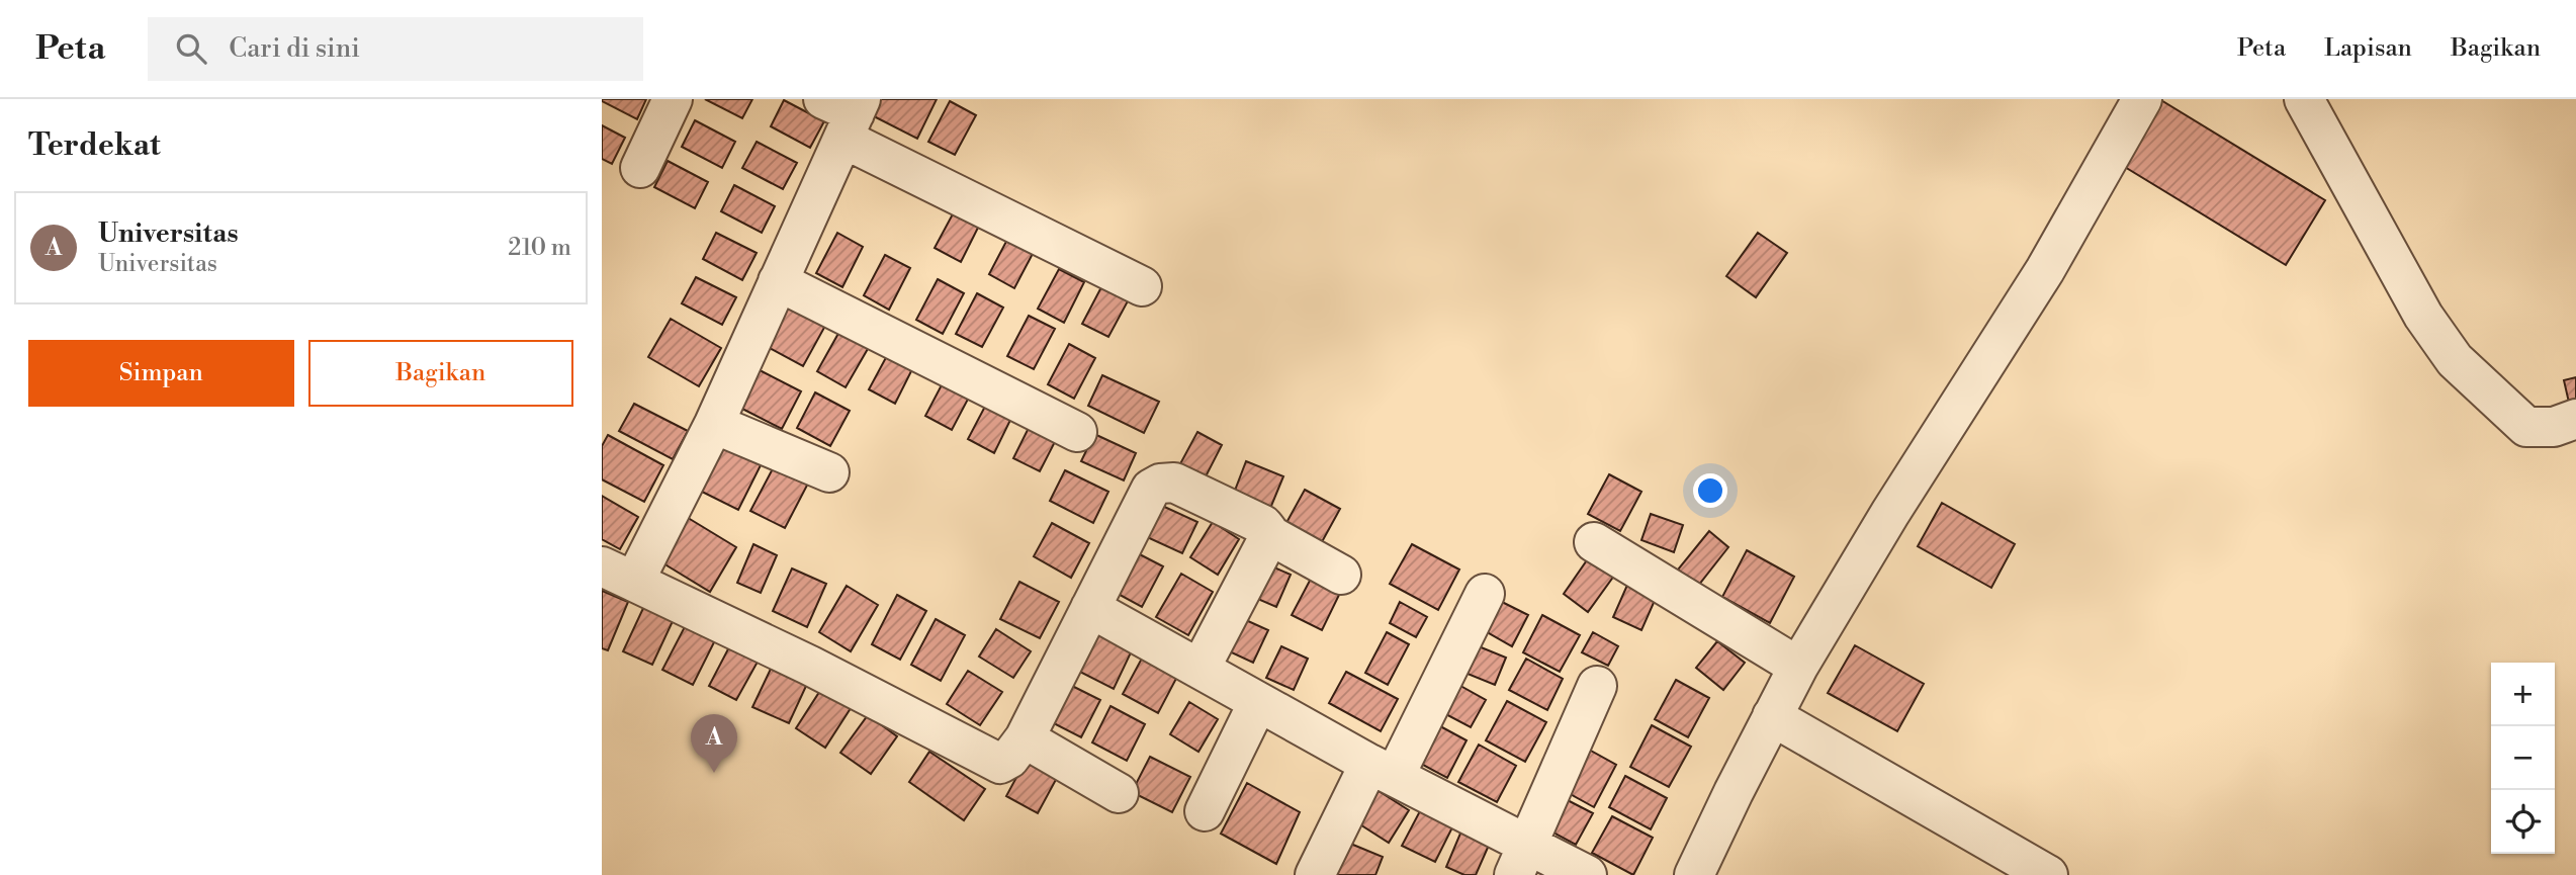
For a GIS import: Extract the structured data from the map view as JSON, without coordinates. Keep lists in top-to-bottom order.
{
  "page": {
    "header": "Peta",
    "search": "Cari di sini",
    "nav": ["Peta", "Lapisan", "Bagikan"],
    "heading": "Terdekat",
    "list": [
      {
        "mark": "A",
        "name": "Universitas",
        "note": "Universitas",
        "value": "210 m"
      }
    ],
    "buttons": ["Simpan", "Bagikan"],
    "map_buttons": ["+", "−"],
    "pins": "A"
  }
}
